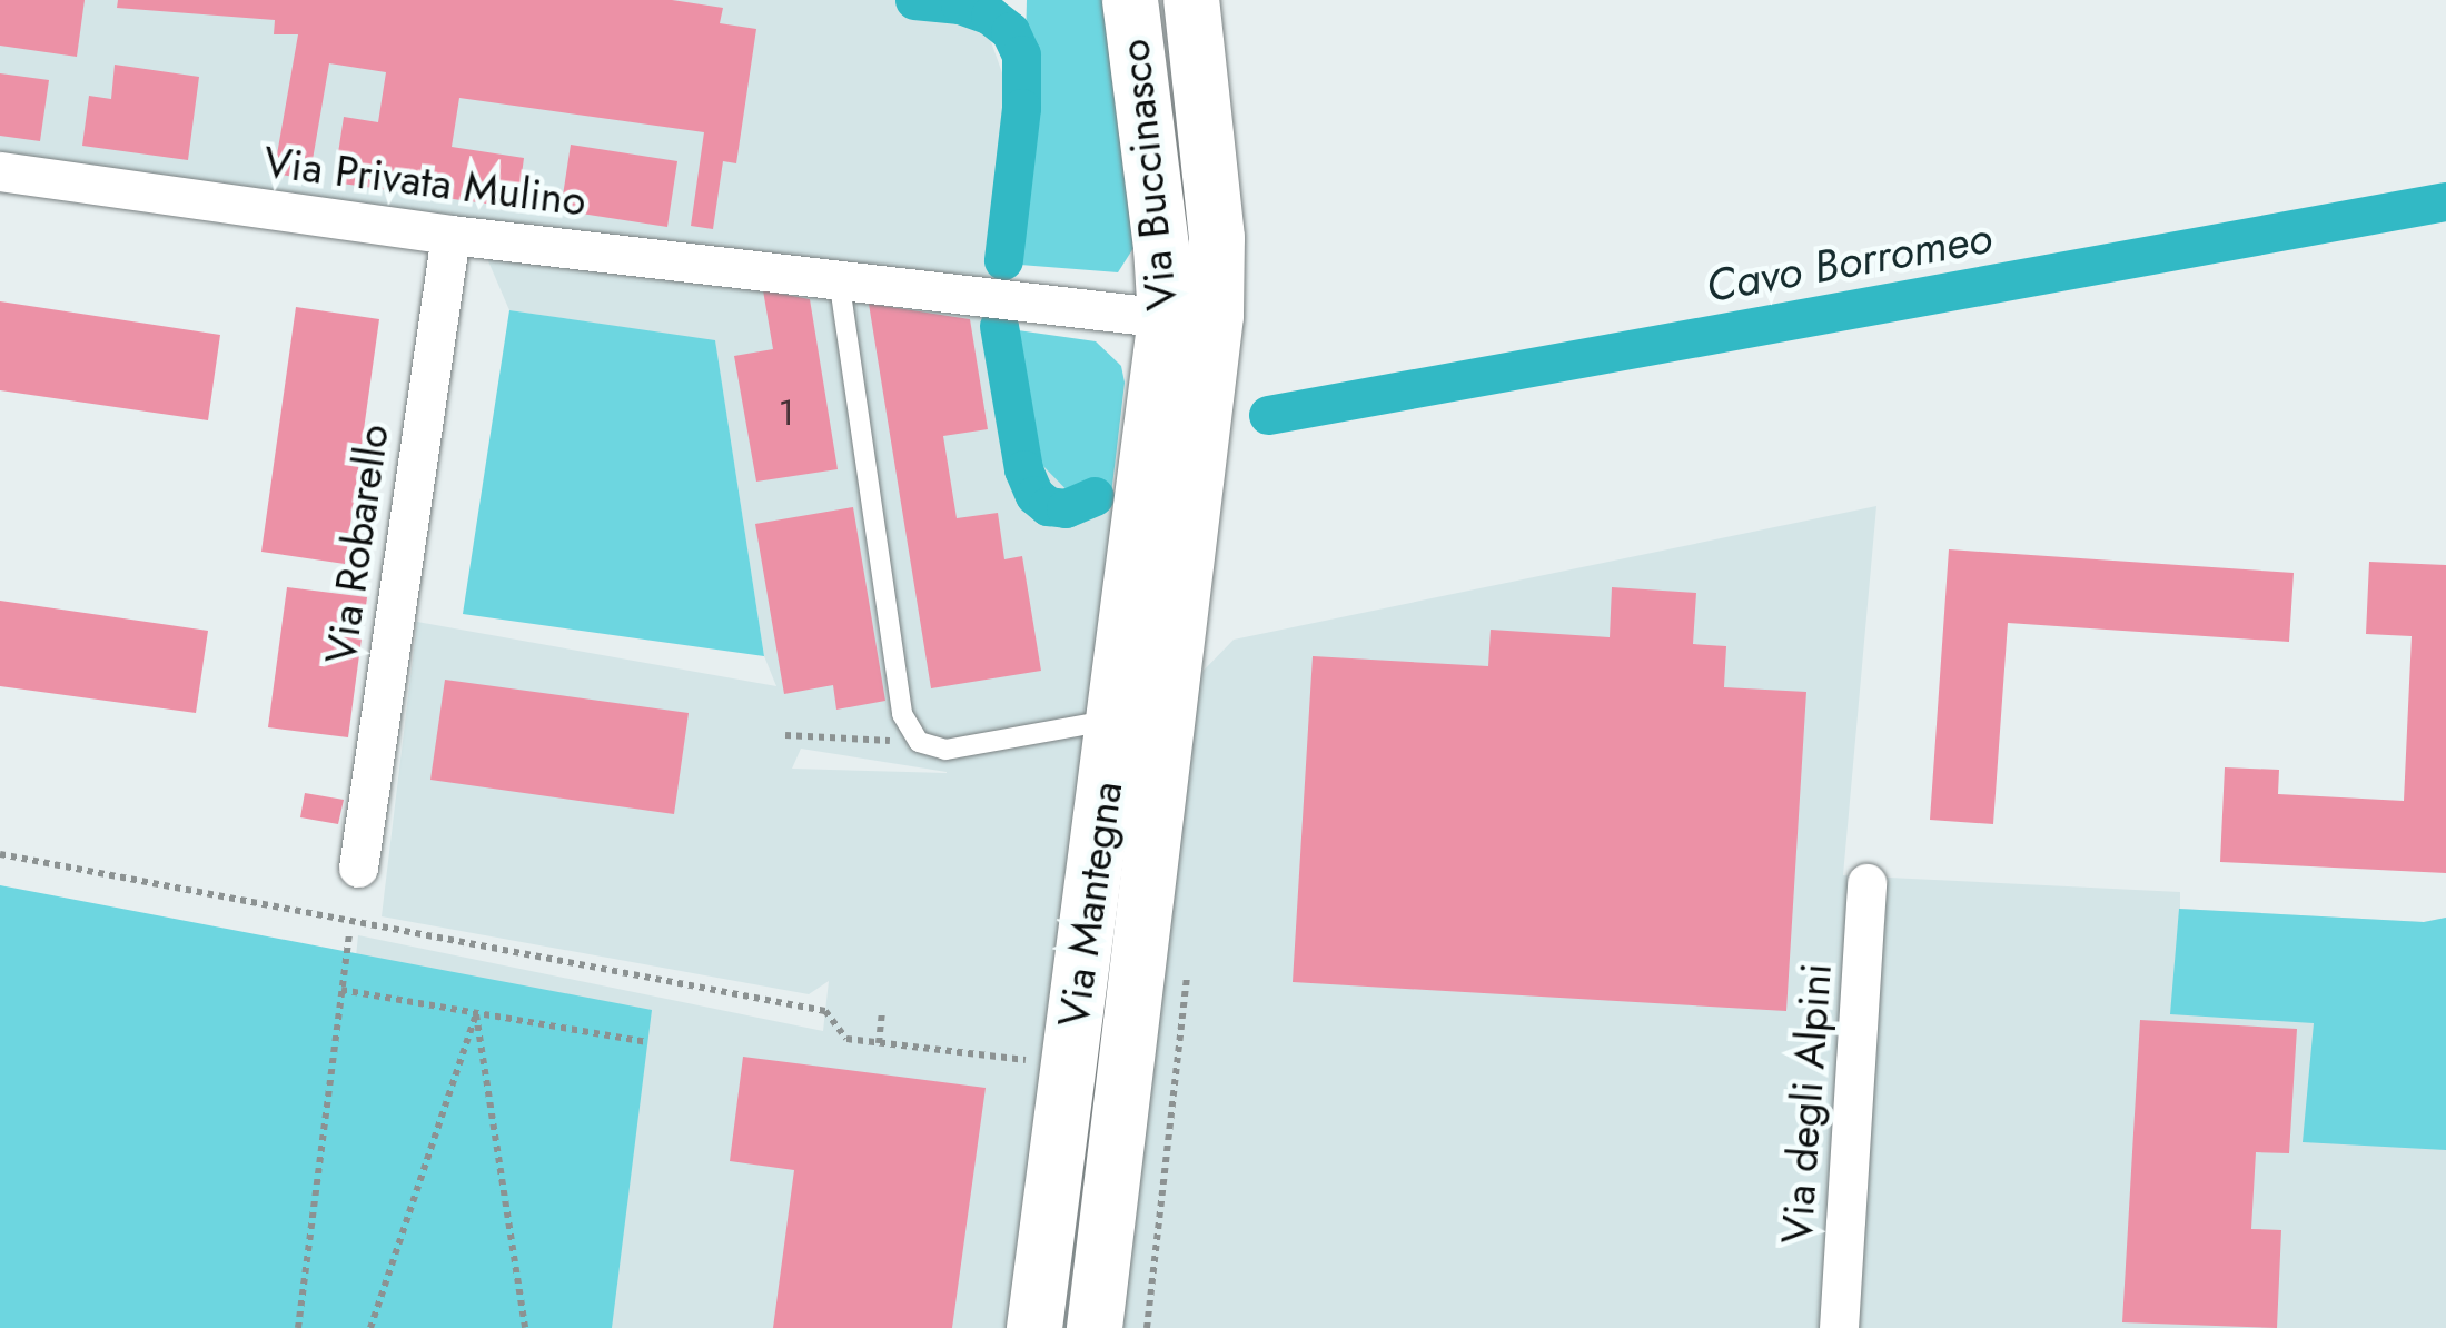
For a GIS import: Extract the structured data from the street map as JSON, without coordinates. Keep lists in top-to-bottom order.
{
  "streets": {
    "street": [
      "Via Buccinasco",
      "Via Privata Mulino",
      "Via Robarello",
      "Via Mantegna",
      "Via degli Alpini"
    ]
  },
  "crossings": [
    ["Via Buccinasco", "Via Privata Mulino"],
    ["Via Buccinasco", "Via Mantegna"],
    ["Via Privata Mulino", "Via Robarello"]
  ],
  "water": ["Cavo Borromeo"],
  "house_numbers": ["1"]
}
